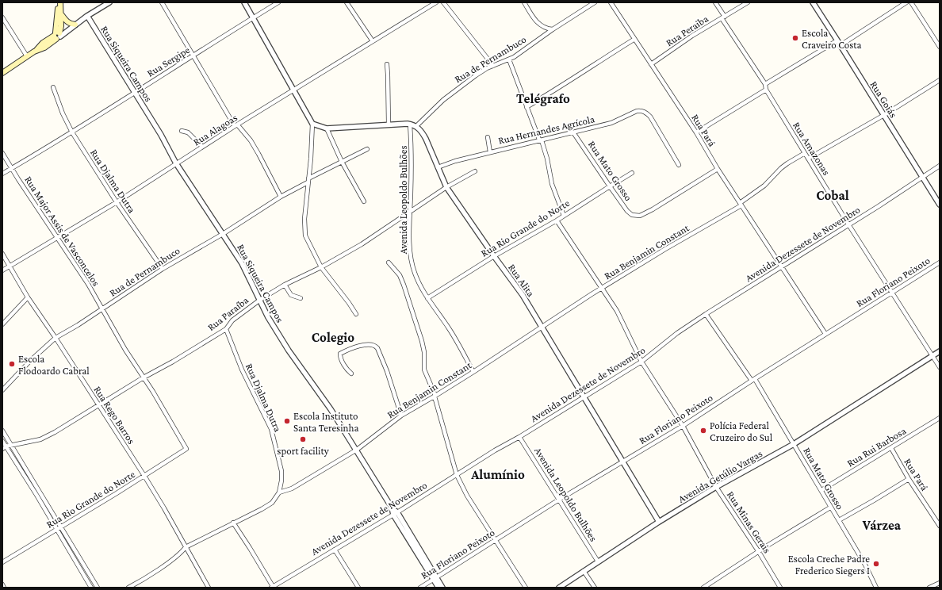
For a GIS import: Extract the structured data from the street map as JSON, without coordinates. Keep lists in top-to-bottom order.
{
  "streets": {
    "street": [
      "Rua Peraiba",
      "Rua de Pernambuco",
      "Rua Sergipe",
      "Rua Siqueira Campos",
      "Rua Goiás",
      "Rua Alagoas",
      "Rua Hernandes Agrícola",
      "Rua Pará",
      "Rua Amazonas",
      "Rua Mato Grosso",
      "Rua Djalma Dutra",
      "Avenida Leopoldo Bulhões",
      "Rua Rio Grande do Norte",
      "Rua Major Assis de Vasconcelos",
      "Avenida Dezessete de Novembro",
      "Rua Benjamin Constant",
      "Rua Alita",
      "Rua Floriano Peixoto",
      "Rua Paraíba",
      "Rua Rego Barros",
      "Rua Rui Barbosa",
      "Avenida Getúlio Vargas",
      "Rua Minas Gerais"
    ]
  },
  "crossings": [
    ["Rua Peraiba", "Rua Pará"],
    ["Rua Peraiba", "Rua Amazonas"],
    ["Rua de Pernambuco", "Rua Siqueira Campos"],
    ["Rua de Pernambuco", "Rua Djalma Dutra"],
    ["Rua de Pernambuco", "Rua Major Assis de Vasconcelos"],
    ["Rua de Pernambuco", "Rua Alita"],
    ["Rua de Pernambuco", "Rua Rego Barros"],
    ["Rua Sergipe", "Rua Siqueira Campos"],
    ["Rua Sergipe", "Rua Djalma Dutra"],
    ["Rua Sergipe", "Rua Major Assis de Vasconcelos"],
    ["Rua Siqueira Campos", "Rua Alagoas"],
    ["Rua Siqueira Campos", "Avenida Dezessete de Novembro"],
    ["Rua Siqueira Campos", "Rua Benjamin Constant"],
    ["Rua Siqueira Campos", "Rua Floriano Peixoto"],
    ["Rua Siqueira Campos", "Rua Paraíba"],
    ["Rua Goiás", "Avenida Dezessete de Novembro"],
    ["Rua Alagoas", "Rua Djalma Dutra"],
    ["Rua Alagoas", "Rua Major Assis de Vasconcelos"],
    ["Rua Alagoas", "Rua Rego Barros"],
    ["Rua Hernandes Agrícola", "Rua Mato Grosso"],
    ["Rua Hernandes Agrícola", "Rua Alita"],
    ["Rua Pará", "Rua Mato Grosso"],
    ["Rua Pará", "Avenida Dezessete de Novembro"],
    ["Rua Pará", "Rua Benjamin Constant"],
    ["Rua Pará", "Rua Floriano Peixoto"],
    ["Rua Pará", "Rua Rui Barbosa"],
    ["Rua Amazonas", "Avenida Dezessete de Novembro"],
    ["Rua Amazonas", "Rua Benjamin Constant"],
    ["Rua Amazonas", "Rua Floriano Peixoto"],
    ["Rua Amazonas", "Avenida Getúlio Vargas"],
    ["Rua Mato Grosso", "Rua Rio Grande do Norte"],
    ["Rua Mato Grosso", "Avenida Dezessete de Novembro"],
    ["Rua Mato Grosso", "Rua Floriano Peixoto"],
    ["Rua Mato Grosso", "Rua Rui Barbosa"],
    ["Rua Mato Grosso", "Avenida Getúlio Vargas"],
    ["Rua Djalma Dutra", "Rua Benjamin Constant"],
    ["Rua Djalma Dutra", "Rua Paraíba"],
    ["Avenida Leopoldo Bulhões", "Rua Rio Grande do Norte"],
    ["Avenida Leopoldo Bulhões", "Avenida Dezessete de Novembro"],
    ["Avenida Leopoldo Bulhões", "Rua Benjamin Constant"],
    ["Avenida Leopoldo Bulhões", "Rua Floriano Peixoto"],
    ["Avenida Leopoldo Bulhões", "Rua Paraíba"],
    ["Avenida Leopoldo Bulhões", "Avenida Getúlio Vargas"],
    ["Rua Rio Grande do Norte", "Rua Major Assis de Vasconcelos"],
    ["Rua Rio Grande do Norte", "Rua Alita"],
    ["Rua Rio Grande do Norte", "Rua Rego Barros"],
    ["Rua Rio Grande do Norte", "Rua Minas Gerais"],
    ["Rua Major Assis de Vasconcelos", "Rua Paraíba"],
    ["Avenida Dezessete de Novembro", "Rua Alita"],
    ["Avenida Dezessete de Novembro", "Rua Minas Gerais"],
    ["Rua Benjamin Constant", "Rua Alita"],
    ["Rua Benjamin Constant", "Rua Minas Gerais"],
    ["Rua Alita", "Rua Floriano Peixoto"],
    ["Rua Alita", "Rua Paraíba"],
    ["Rua Alita", "Avenida Getúlio Vargas"],
    ["Rua Floriano Peixoto", "Rua Minas Gerais"],
    ["Rua Paraíba", "Rua Rego Barros"],
    ["Avenida Getúlio Vargas", "Rua Minas Gerais"]
  ],
  "districts": [
    "Telégrafo",
    "Cobal",
    "Colegio",
    "Alumínio",
    "Várzea"
  ],
  "places": [
    "Escola Craveiro Costa",
    "Escola Flodoardo Cabral",
    "Escola Instituto Santa Teresinha",
    "Polícia Federal Cruzeiro do Sul",
    "sport facility",
    "Escola Creche Padre Frederico Siegers I"
  ]
}
